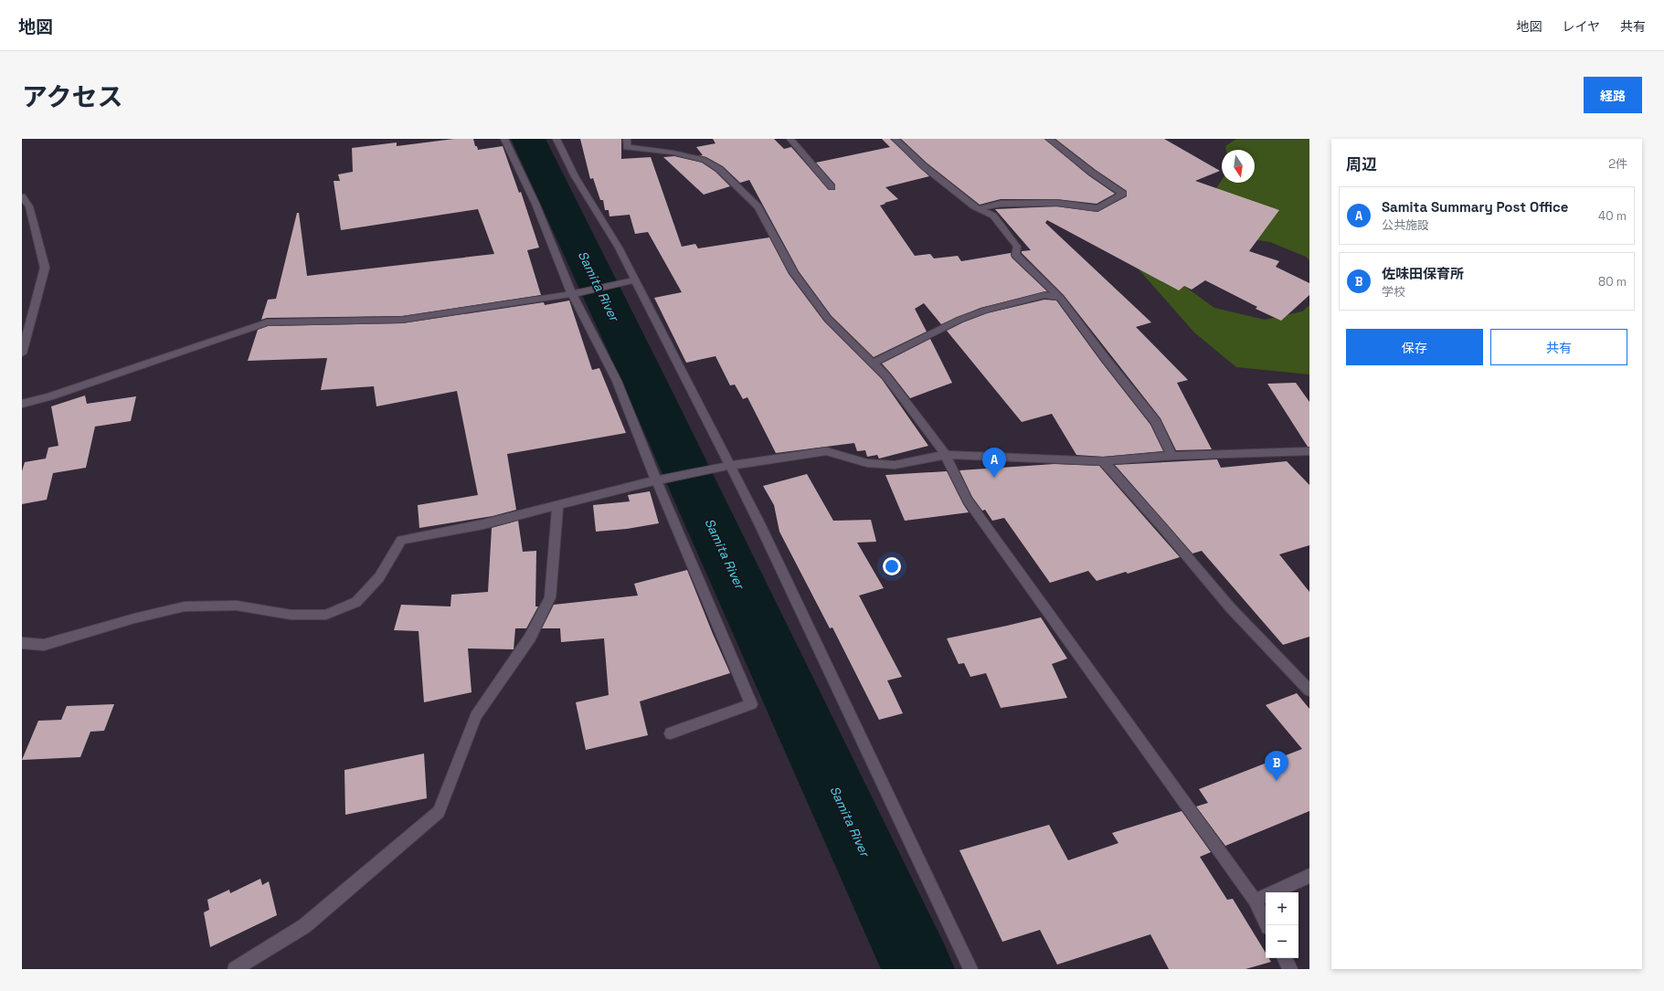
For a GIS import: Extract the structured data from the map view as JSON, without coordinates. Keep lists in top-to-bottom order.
{
  "water": ["Samita River"],
  "north": "bottom",
  "page": {
    "header": "地図",
    "nav": ["地図", "レイヤ", "共有"],
    "title": "アクセス",
    "buttons": [
      "経路",
      ["保存", "共有"]
    ],
    "heading": ["周辺", "2件"],
    "list": [
      {
        "mark": "A",
        "name": "Samita Summary Post Office",
        "note": "公共施設",
        "value": "40 m"
      },
      {
        "mark": "B",
        "name": "佐味田保育所",
        "note": "学校",
        "value": "80 m"
      }
    ],
    "pins": ["A", "B"],
    "map_buttons": ["+", "−"]
  }
}
